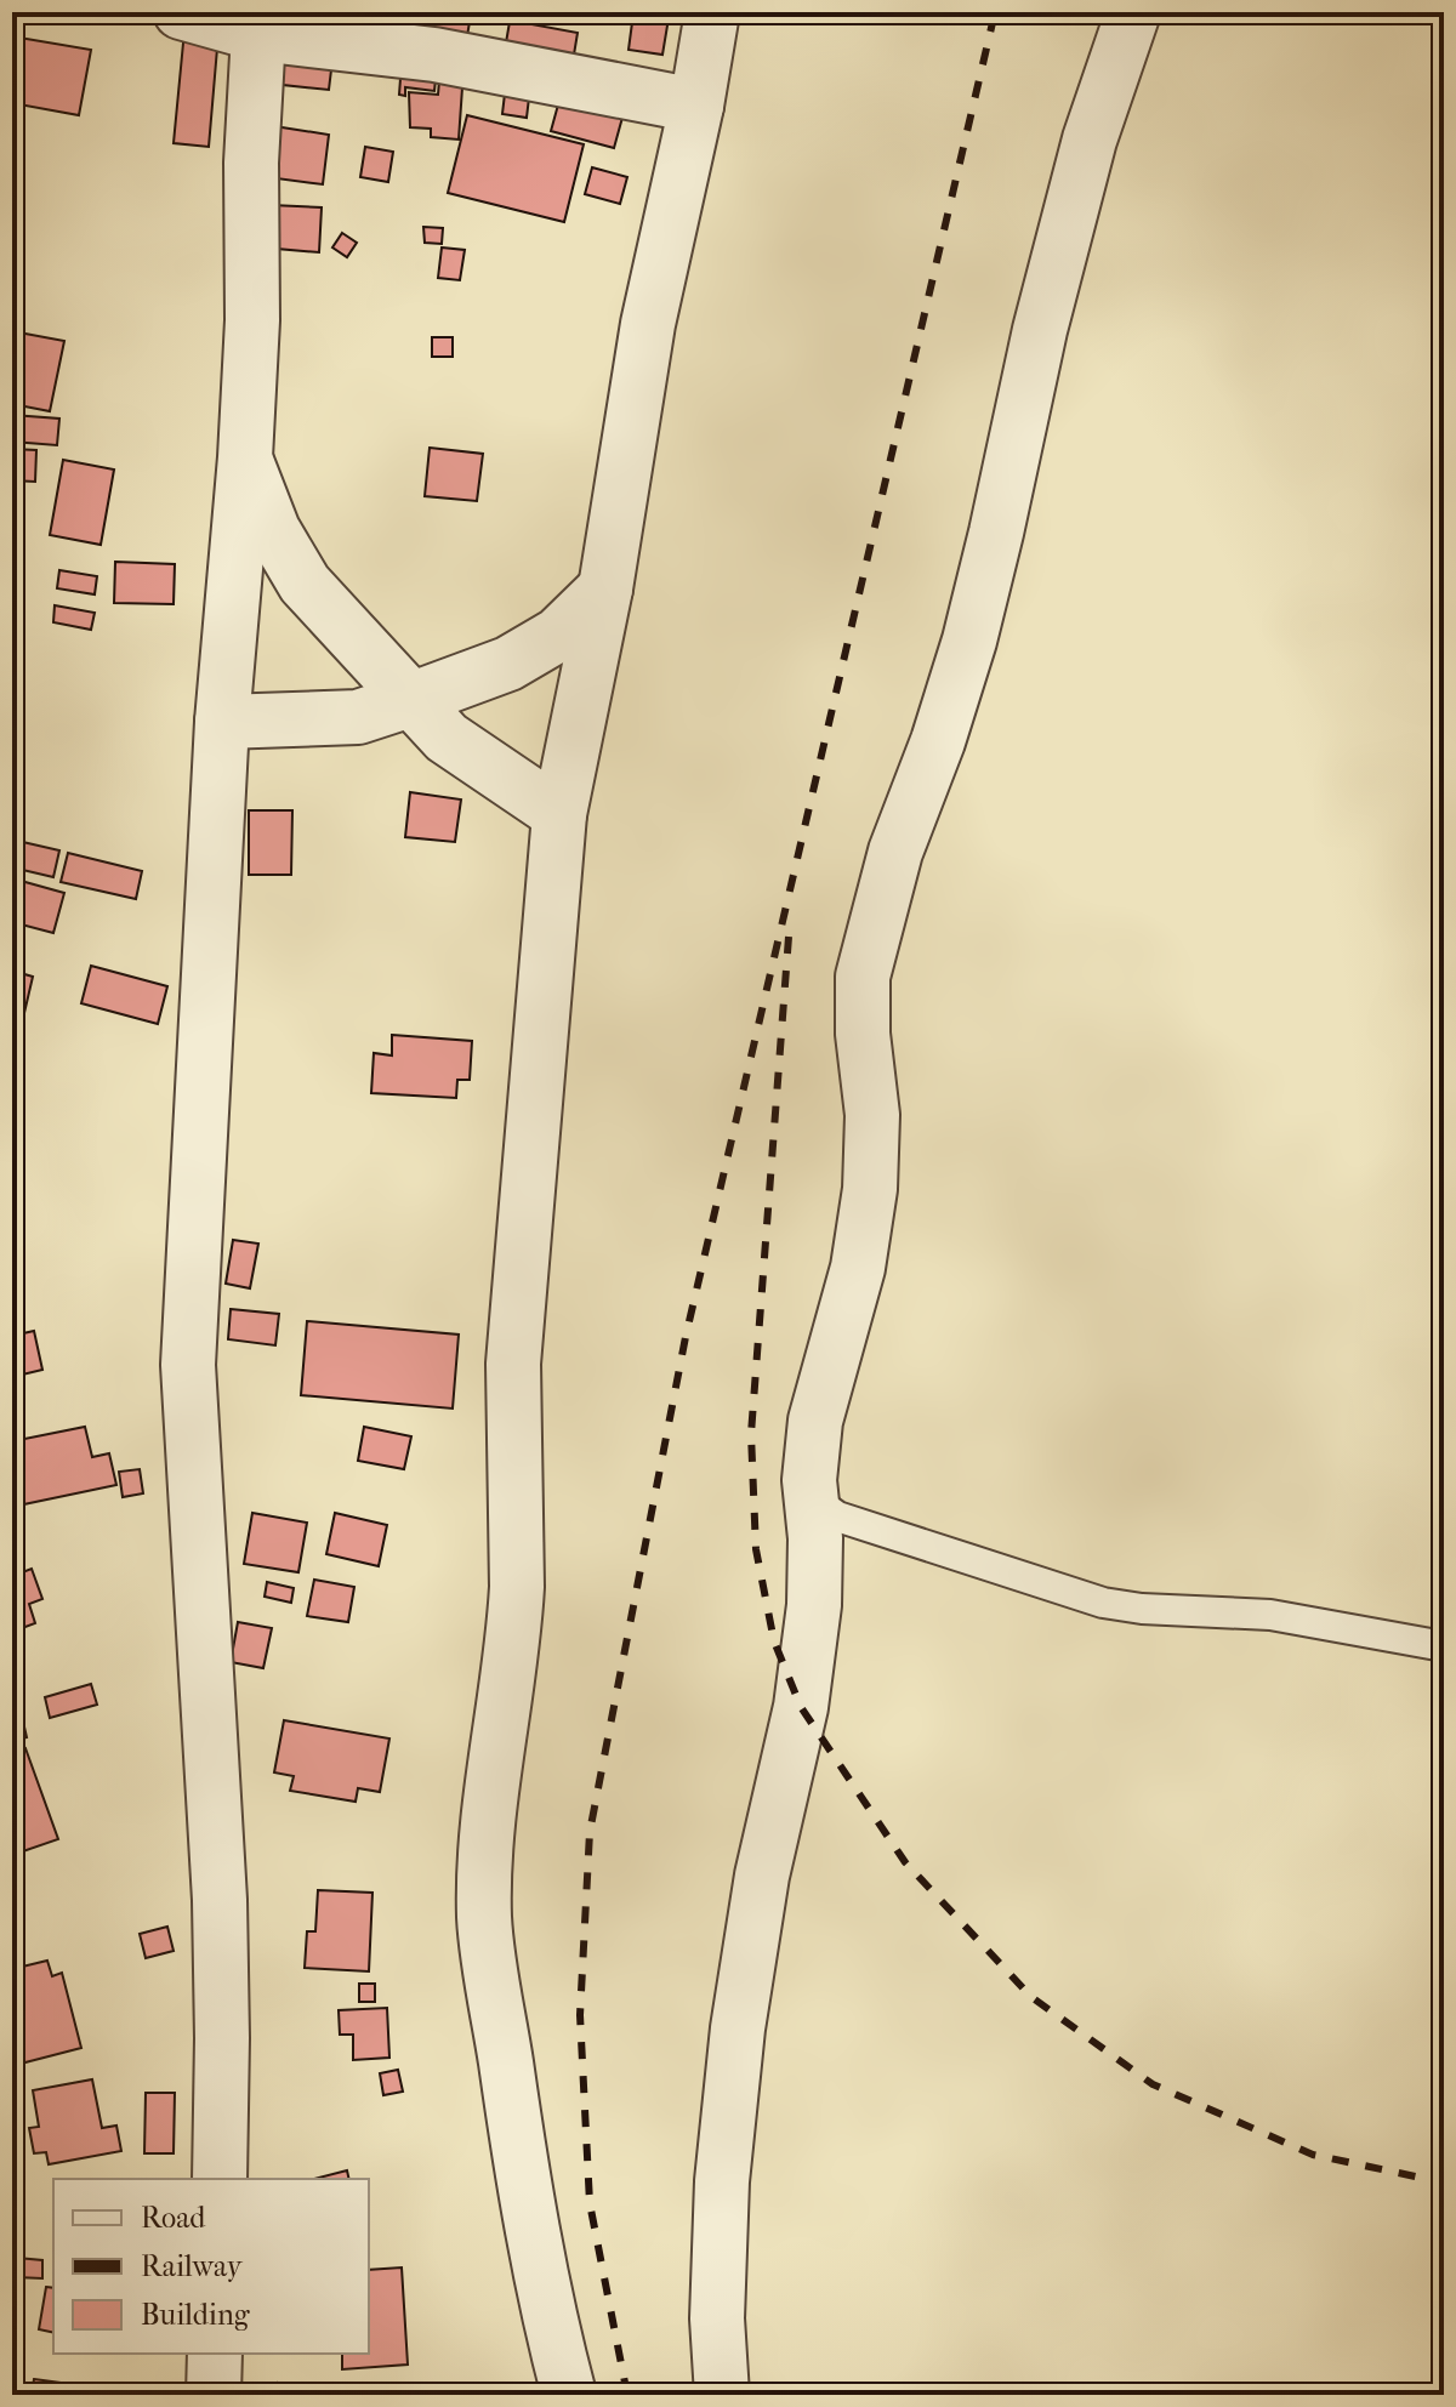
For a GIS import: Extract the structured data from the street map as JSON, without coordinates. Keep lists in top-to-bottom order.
{
  "legend": ["Road", "Railway", "Building"]
}
